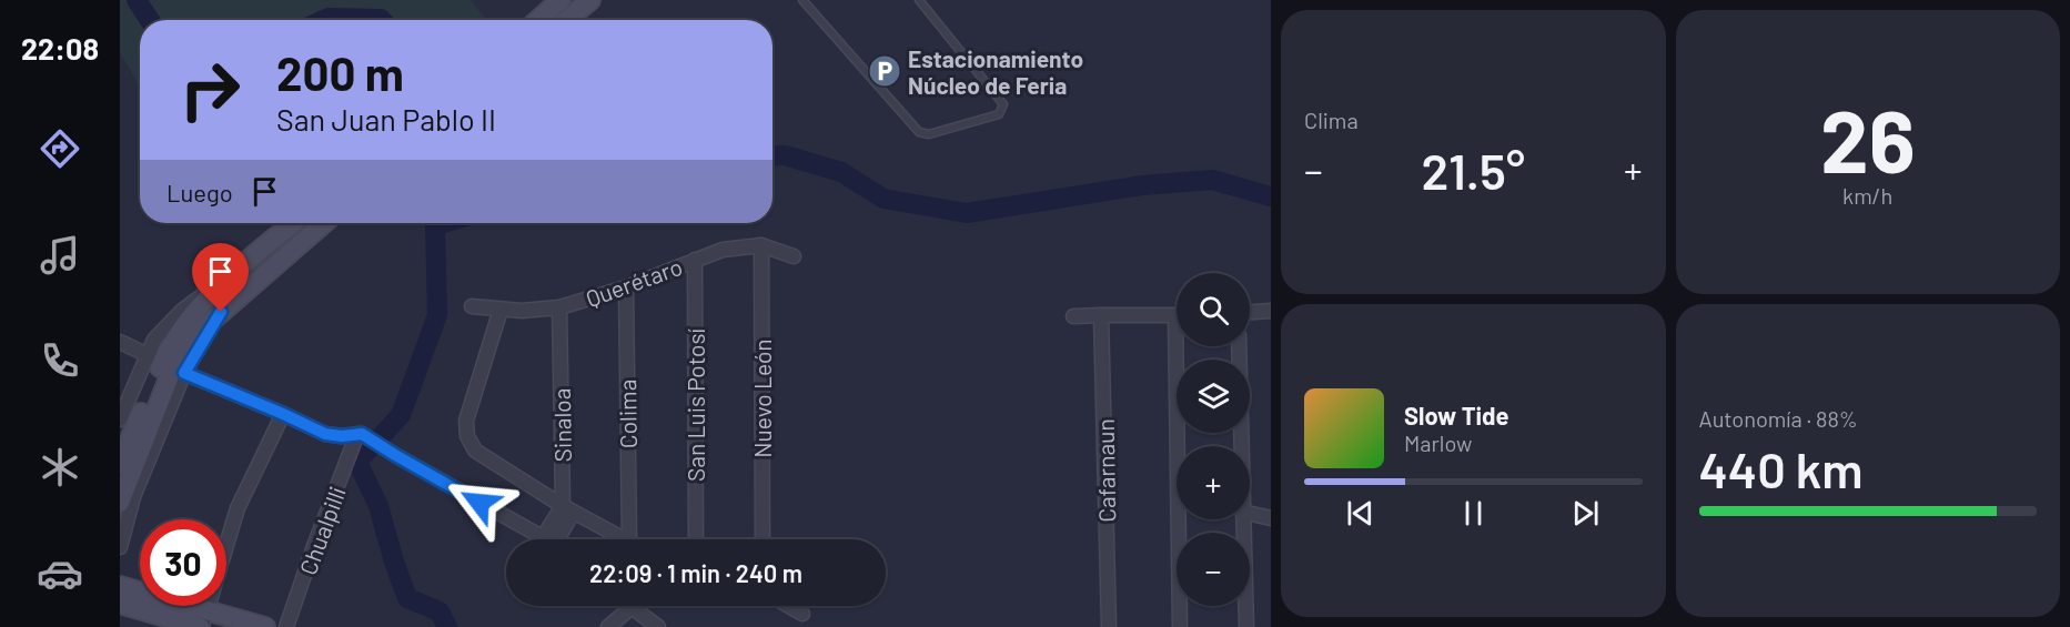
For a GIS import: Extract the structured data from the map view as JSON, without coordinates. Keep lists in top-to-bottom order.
{
  "streets": {
    "street": [
      "Querétaro",
      "Nuevo León",
      "San Luis Potosí",
      "Colima",
      "Sinaloa",
      "Cafarnaun",
      "Chualpilli"
    ]
  },
  "crossings": [
    ["Querétaro", "Nuevo León"],
    ["Querétaro", "San Luis Potosí"],
    ["Querétaro", "Colima"],
    ["Querétaro", "Sinaloa"]
  ],
  "places": {
    "parking": ["Estacionamiento Núcleo de Feria"]
  },
  "page": {
    "tabs": "22:08",
    "tile": [
      "Clima",
      ["26", "km/h"],
      ["Autonomía · 88%", "440 km"]
    ],
    "turn": ["200 m", "San Juan Pablo II"],
    "heat": ["−", "21.5°", "+"],
    "then": "Luego",
    "map_buttons": ["+", "−"],
    "song": ["Slow Tide", "Marlow"],
    "limit": "30",
    "trip": "22:09 · 1 min · 240 m"
  }
}
